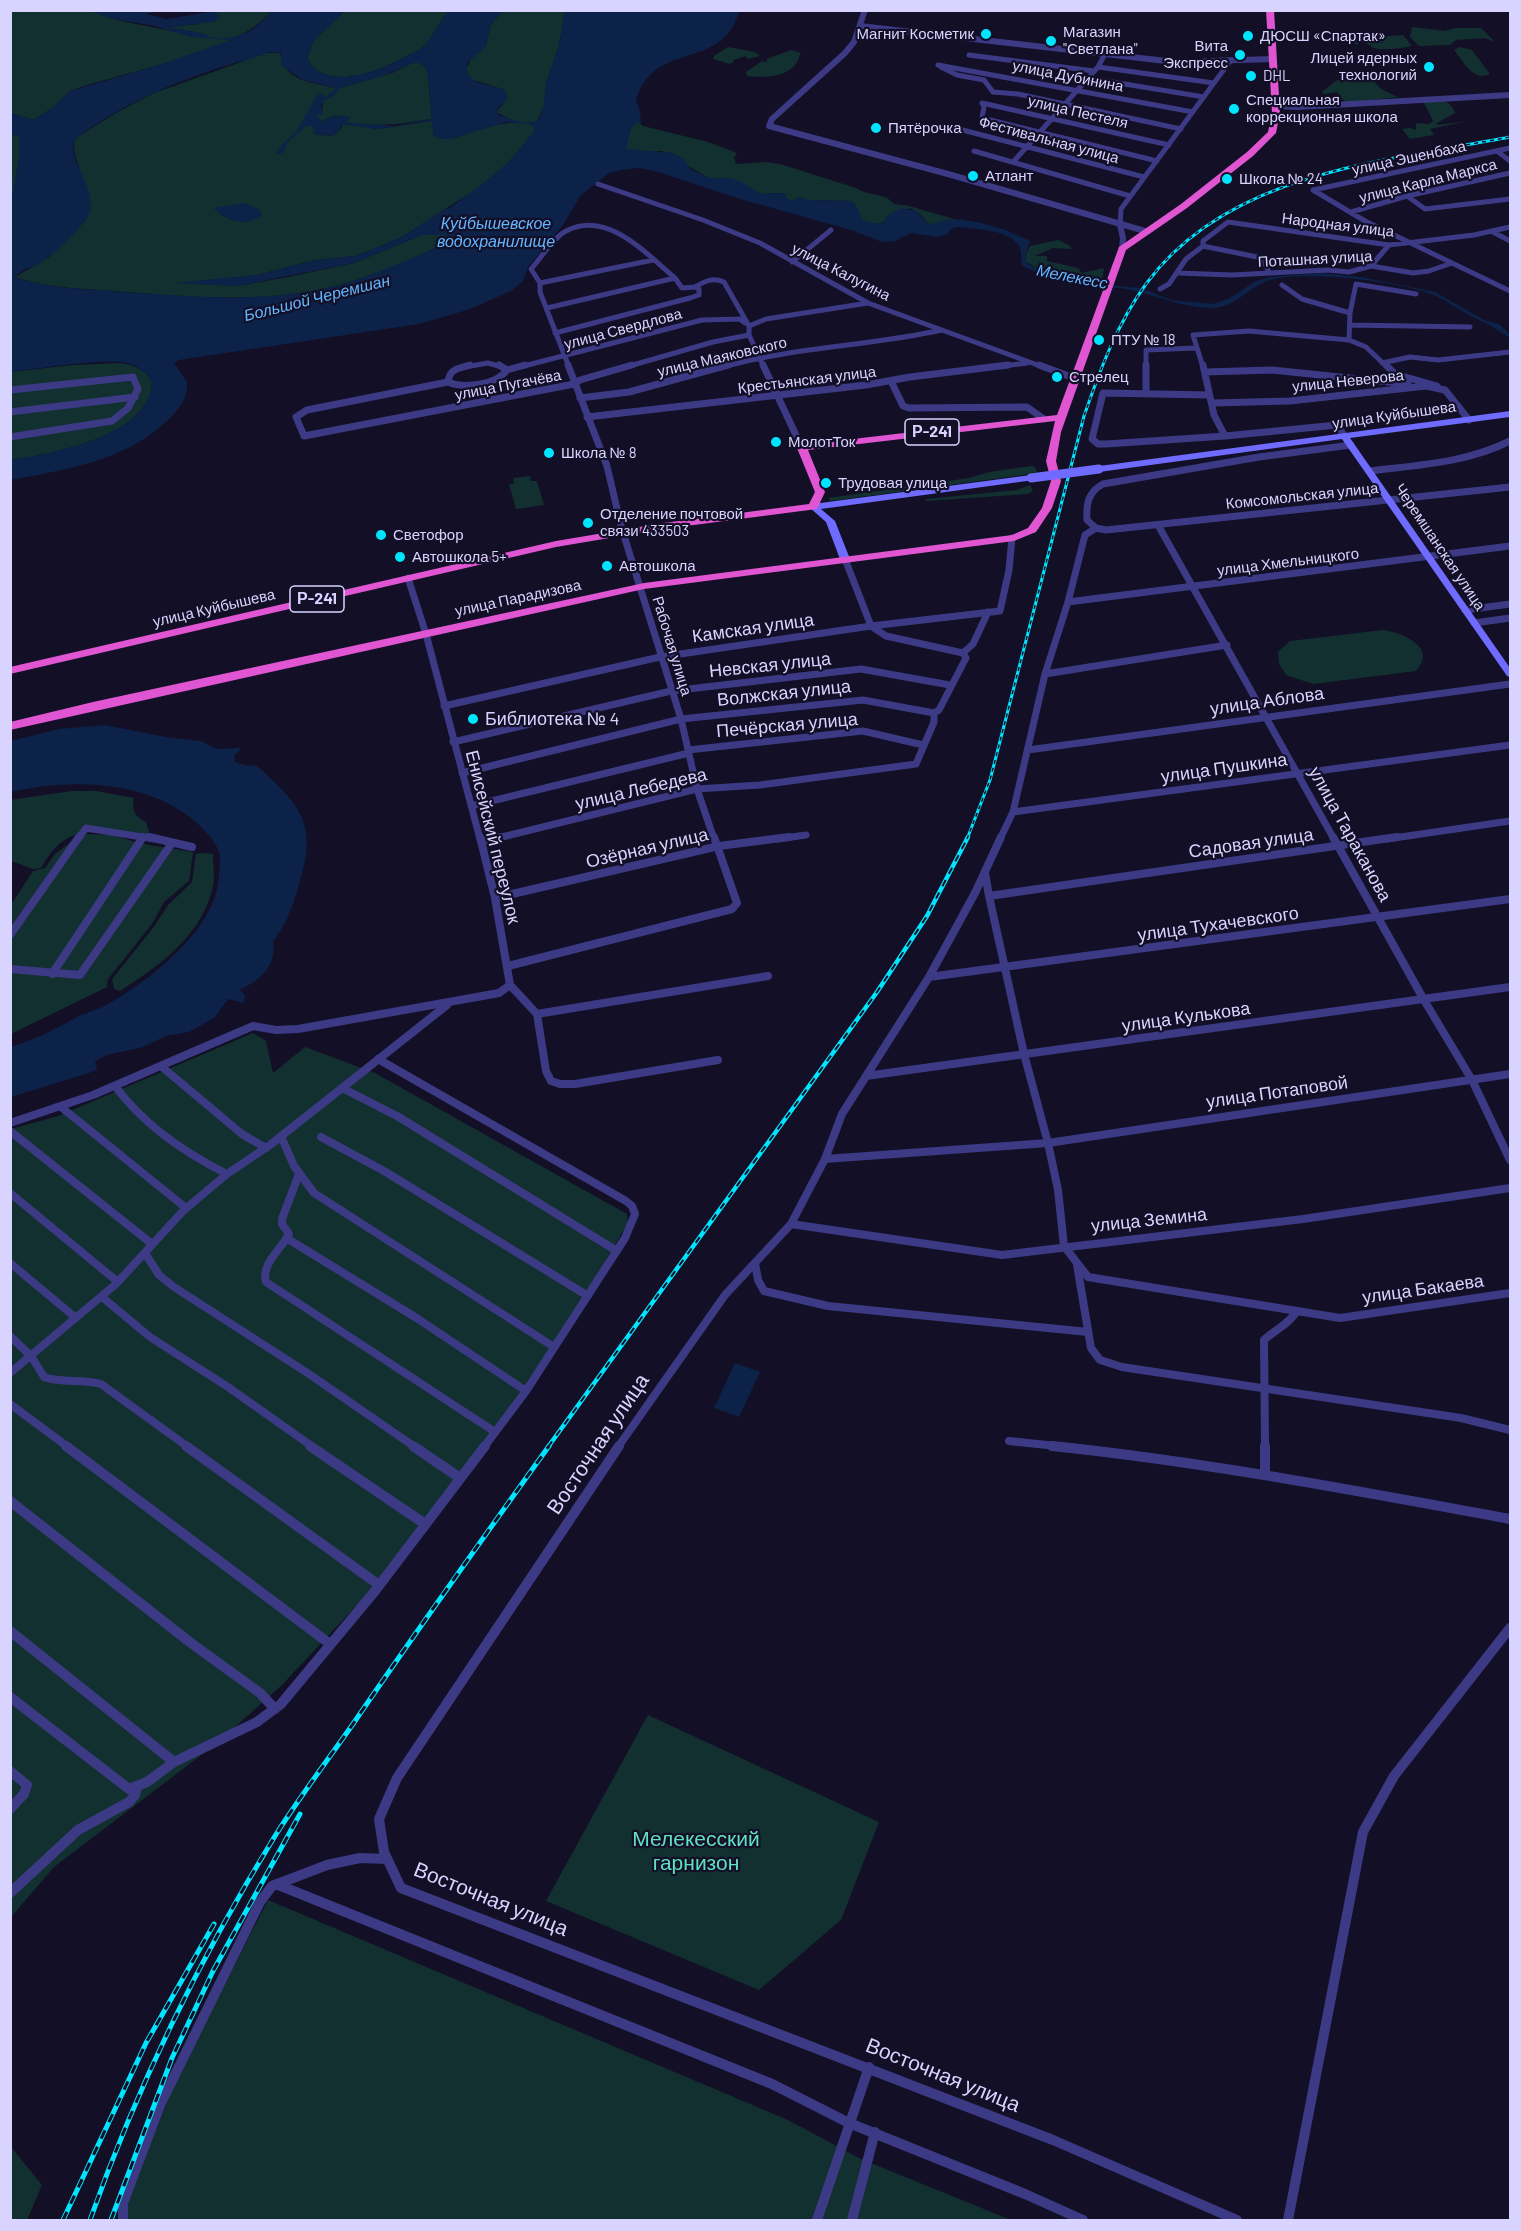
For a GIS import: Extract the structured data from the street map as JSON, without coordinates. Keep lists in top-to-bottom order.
{
  "streets": {
    "highway": ["улица Куйбышева", "Р-241", "улица Парадизова"],
    "main road": ["Черемшанская улица"],
    "street": [
      "улица Дубинина",
      "улица Пестеля",
      "Фестивальная улица",
      "улица Эшенбаха",
      "улица Карла Маркса",
      "Народная улица",
      "Поташная улица",
      "улица Калугина",
      "улица Свердлова",
      "улица Маяковского",
      "Крестьянская улица",
      "улица Неверова",
      "улица Пугачёва",
      "Комсомольская улица",
      "улица Хмельницкого",
      "Камская улица",
      "Рабочая улица",
      "Невская улица",
      "Волжская улица",
      "улица Аблова",
      "Печёрская улица",
      "улица Пушкина",
      "улица Лебедева",
      "улица Тараканова",
      "Енисейский переулок",
      "Садовая улица",
      "Озёрная улица",
      "улица Тухачевского",
      "улица Кулькова",
      "улица Потаповой",
      "улица Земина",
      "улица Бакаева",
      "Восточная улица"
    ]
  },
  "crossings": [
    ["улица Эшенбаха", "улица Карла Маркса"],
    ["улица Калугина", "улица Маяковского"],
    ["улица Калугина", "Крестьянская улица"],
    ["улица Свердлова", "улица Пугачёва"],
    ["улица Свердлова", "Рабочая улица"],
    ["улица Маяковского", "Рабочая улица"],
    ["Крестьянская улица", "Рабочая улица"],
    ["улица Пугачёва", "Рабочая улица"],
    ["улица Куйбышева", "Черемшанская улица"],
    ["улица Куйбышева", "Рабочая улица"],
    ["улица Куйбышева", "Енисейский переулок"],
    ["Р-241", "улица Парадизова"],
    ["Комсомольская улица", "Черемшанская улица"],
    ["Комсомольская улица", "улица Тараканова"],
    ["Черемшанская улица", "улица Хмельницкого"],
    ["улица Хмельницкого", "улица Тараканова"],
    ["улица Хмельницкого", "Восточная улица"],
    ["улица Парадизова", "Рабочая улица"],
    ["улица Парадизова", "Енисейский переулок"],
    ["Камская улица", "Рабочая улица"],
    ["Камская улица", "Енисейский переулок"],
    ["Рабочая улица", "Невская улица"],
    ["Рабочая улица", "Волжская улица"],
    ["Рабочая улица", "Печёрская улица"],
    ["Рабочая улица", "улица Лебедева"],
    ["Рабочая улица", "Енисейский переулок"],
    ["Рабочая улица", "Озёрная улица"],
    ["Невская улица", "Енисейский переулок"],
    ["Волжская улица", "Енисейский переулок"],
    ["улица Аблова", "улица Тараканова"],
    ["улица Аблова", "Восточная улица"],
    ["Печёрская улица", "Енисейский переулок"],
    ["улица Пушкина", "улица Тараканова"],
    ["улица Пушкина", "Восточная улица"],
    ["улица Лебедева", "Енисейский переулок"],
    ["улица Тараканова", "Садовая улица"],
    ["улица Тараканова", "улица Тухачевского"],
    ["улица Тараканова", "улица Кулькова"],
    ["улица Тараканова", "улица Потаповой"],
    ["Енисейский переулок", "Озёрная улица"],
    ["улица Тухачевского", "Восточная улица"],
    ["улица Кулькова", "Восточная улица"],
    ["улица Потаповой", "Восточная улица"],
    ["улица Земина", "Восточная улица"]
  ],
  "water": ["Куйбышевское водохранилище", "Мелекесс", "Большой Черемшан"],
  "parks": ["Мелекесский гарнизон"],
  "places": [
    "Магнит Косметик",
    "ДЮСШ «Спартак»",
    "Магазин \"Светлана\"",
    "Вита Экспресс",
    "Лицей ядерных технологий",
    "DHL",
    "Специальная коррекционная школа",
    "Пятёрочка",
    "Атлант",
    "Школа № 24",
    "ПТУ № 18",
    "Стрелец",
    "МолотТок",
    "Школа № 8",
    "Трудовая улица",
    "Отделение почтовой связи 433503",
    "Светофор",
    "Автошкола 5+",
    "Автошкола",
    "Библиотека № 4"
  ]
}
